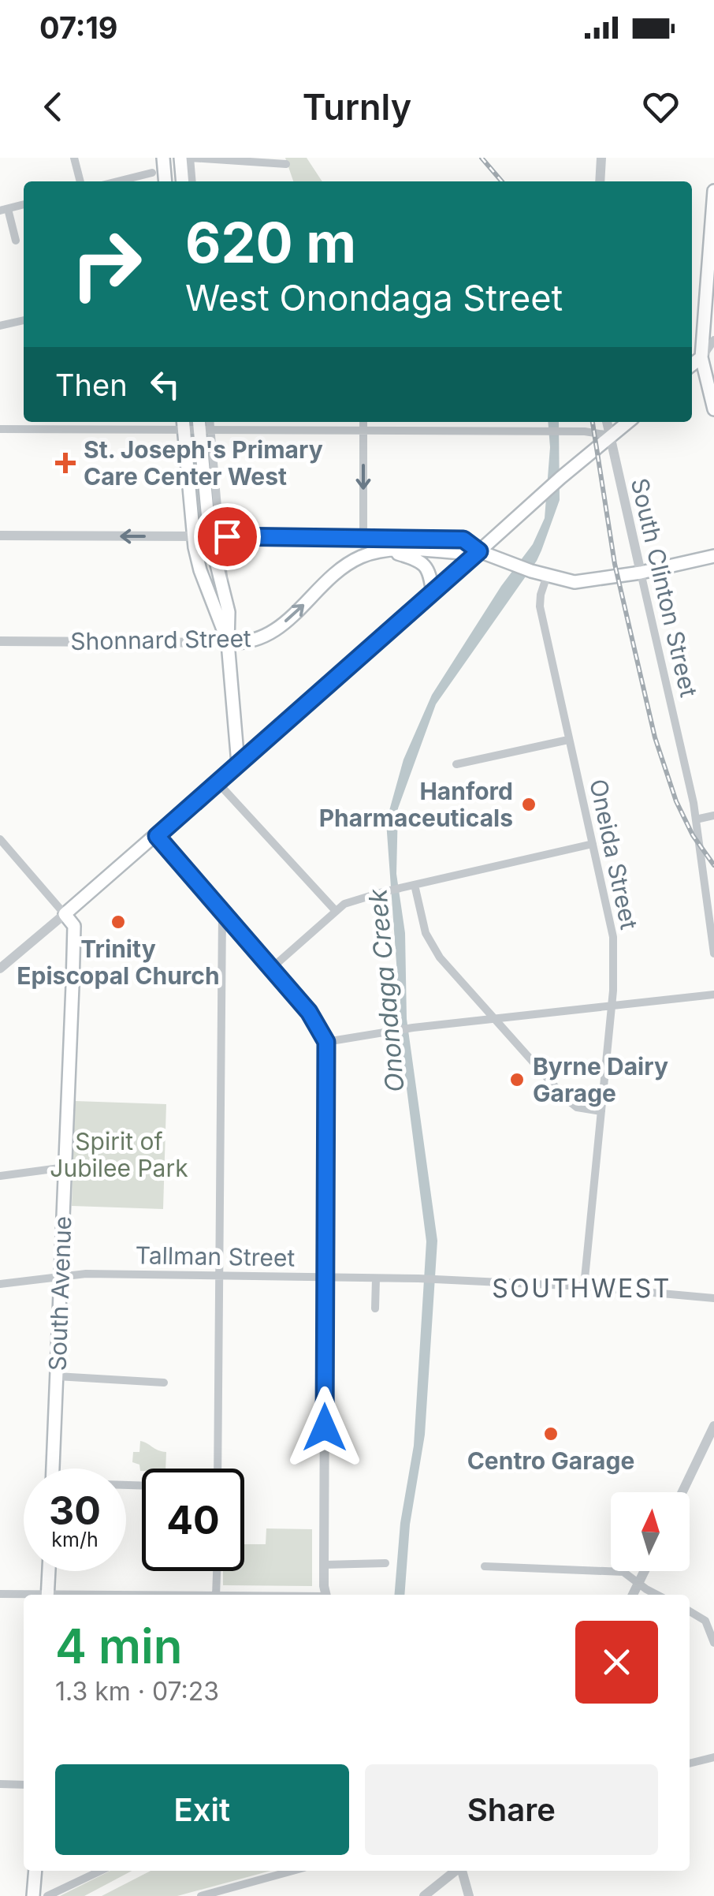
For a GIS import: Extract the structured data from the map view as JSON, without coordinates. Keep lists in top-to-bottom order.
{
  "streets": {
    "main road": ["Shonnard Street", "South Avenue"],
    "street": ["South Clinton Street", "Oneida Street", "Tallman Street"]
  },
  "crossings": [
    ["Oneida Street", "Tallman Street"],
    ["Tallman Street", "South Avenue"]
  ],
  "districts": ["SOUTHWEST"],
  "water": ["Onondaga Creek"],
  "parks": ["Spirit of Jubilee Park"],
  "places": {
    "health": ["St. Joseph's Primary Care Center West"],
    "other": [
      "Hanford Pharmaceuticals",
      "Trinity Episcopal Church",
      "Byrne Dairy Garage",
      "Centro Garage"
    ]
  },
  "north": "top",
  "page": {
    "status": "07:19",
    "header": "Turnly",
    "turn": ["620 m", "West Onondaga Street"],
    "then": "Then",
    "speed": "30 km/h",
    "limit": "40",
    "heading": ["4 min", "1.3 km · 07:23"],
    "buttons": ["Exit", "Share"]
  }
}
